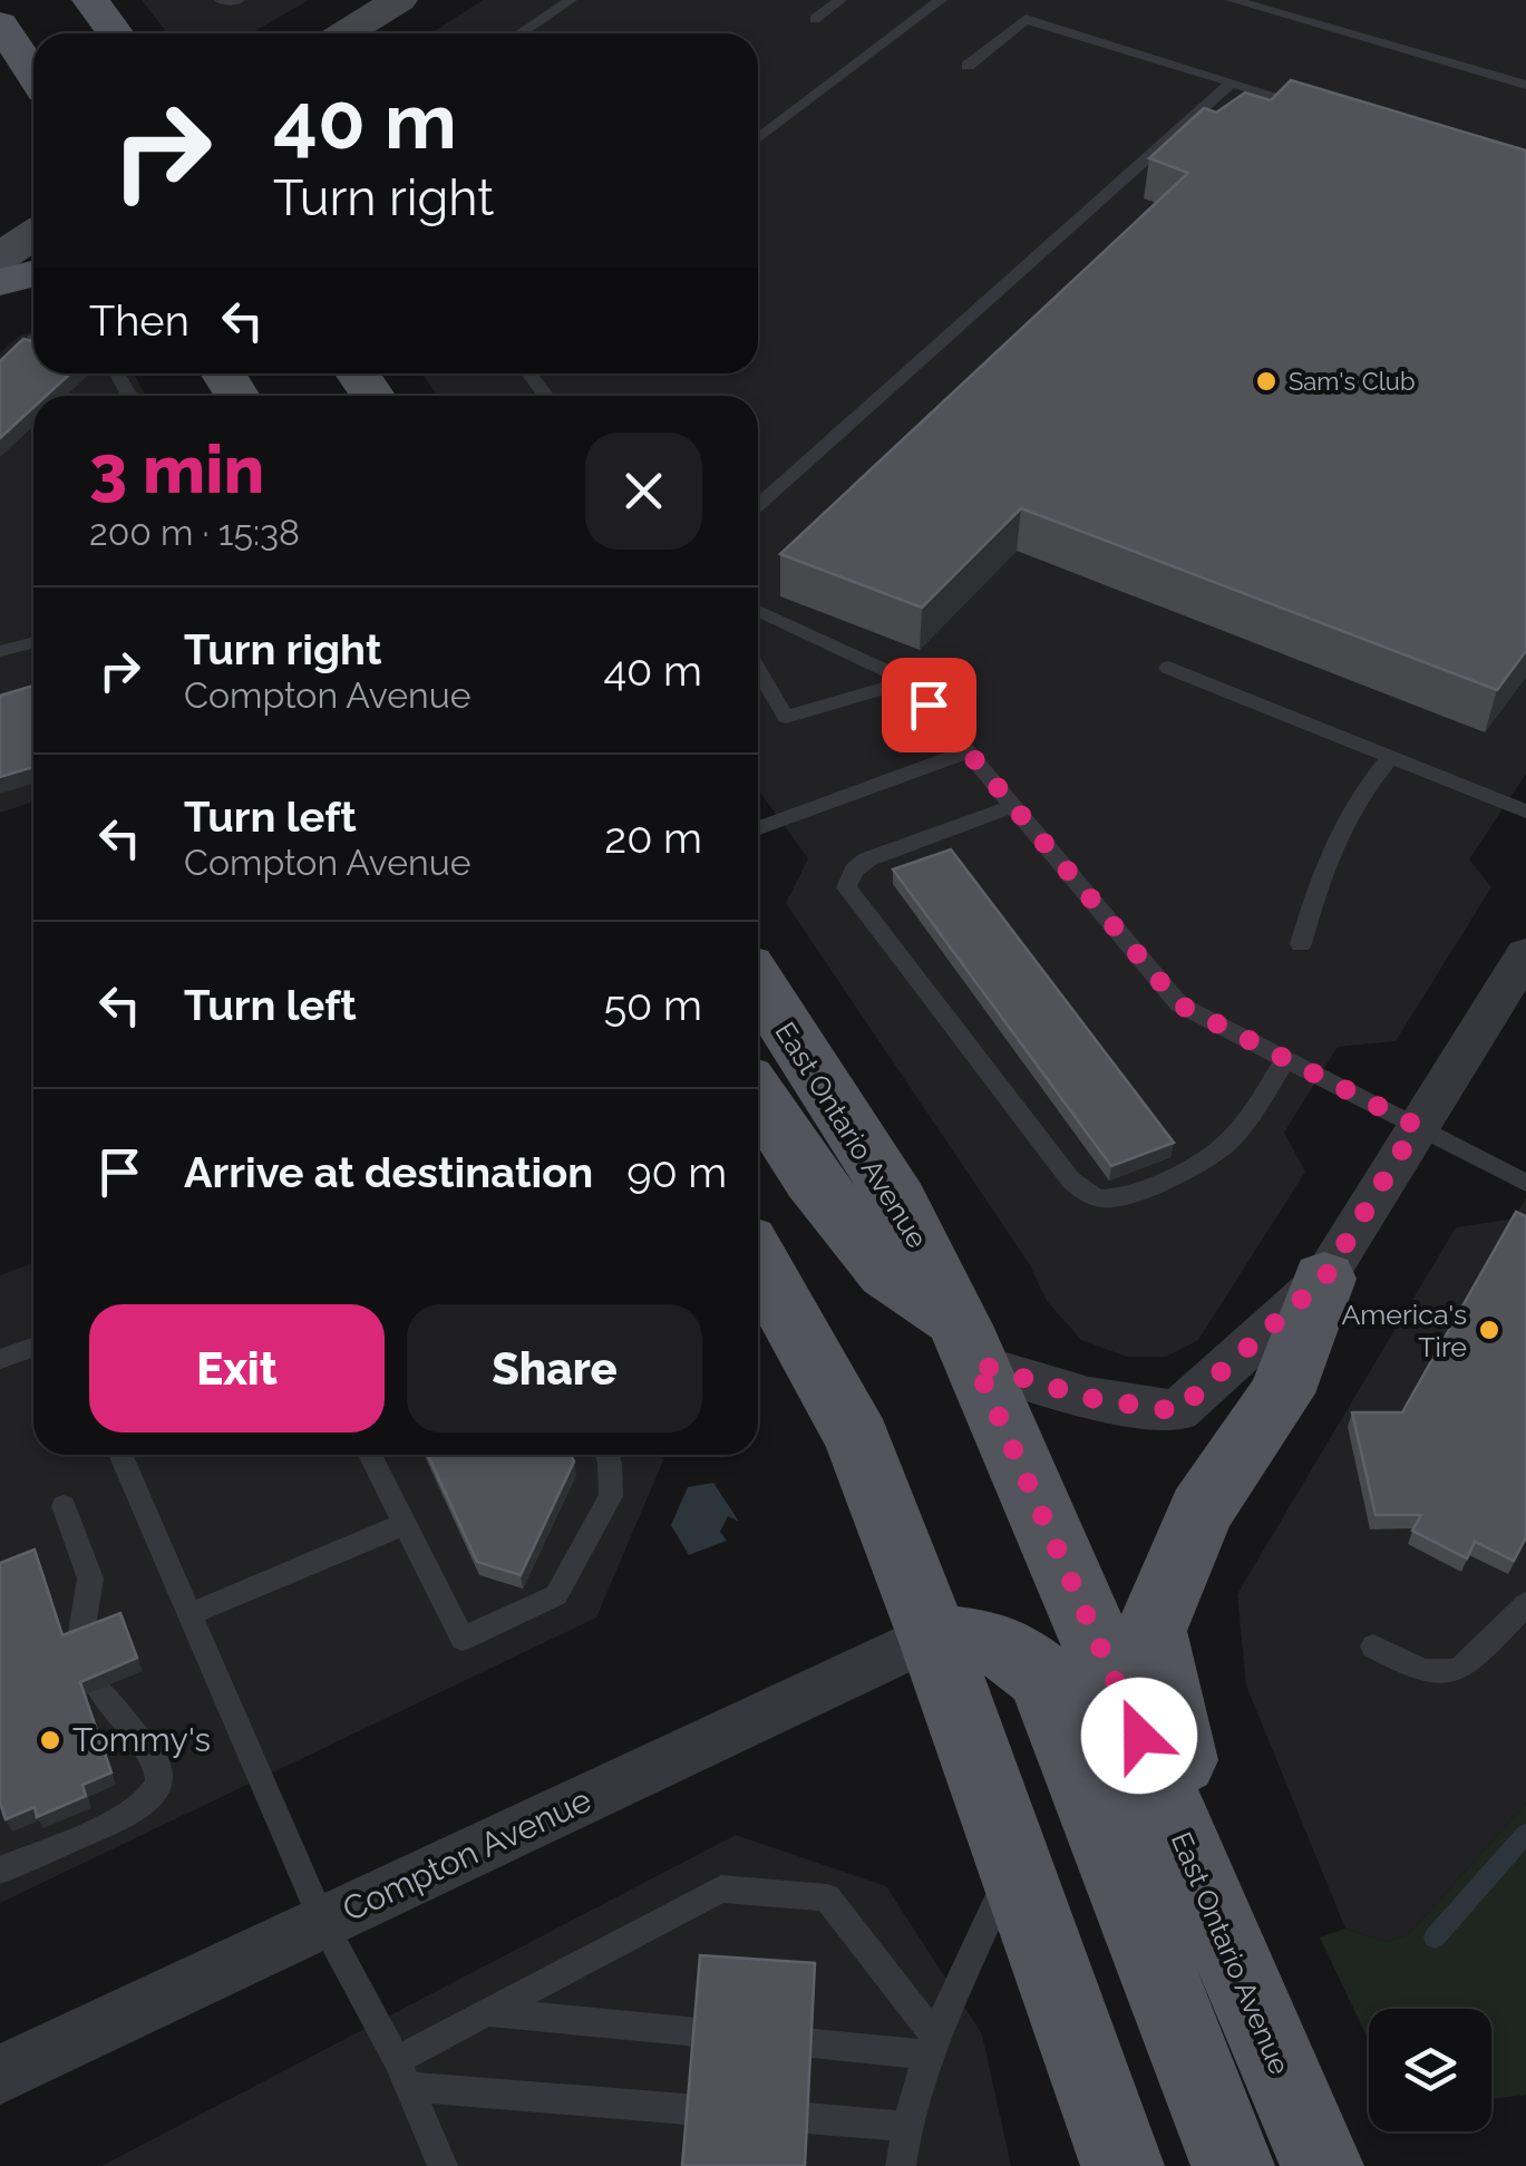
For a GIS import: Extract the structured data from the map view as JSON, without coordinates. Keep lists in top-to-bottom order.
{
  "streets": {
    "main road": ["East Ontario Avenue"],
    "street": ["Compton Avenue"]
  },
  "places": ["Sam's Club", "America's Tire", "Tommy's"],
  "page": {
    "turn": ["40 m", "Turn right"],
    "then": "Then",
    "heading": ["3 min", "200 m · 15:38"],
    "list": [
      {
        "name": "Turn right",
        "note": "Compton Avenue",
        "value": "40 m"
      },
      {
        "name": "Turn left",
        "note": "Compton Avenue",
        "value": "20 m"
      },
      {
        "name": "Turn left",
        "value": "50 m"
      },
      {
        "name": "Arrive at destination",
        "value": "90 m"
      }
    ],
    "buttons": ["Exit", "Share"]
  }
}
